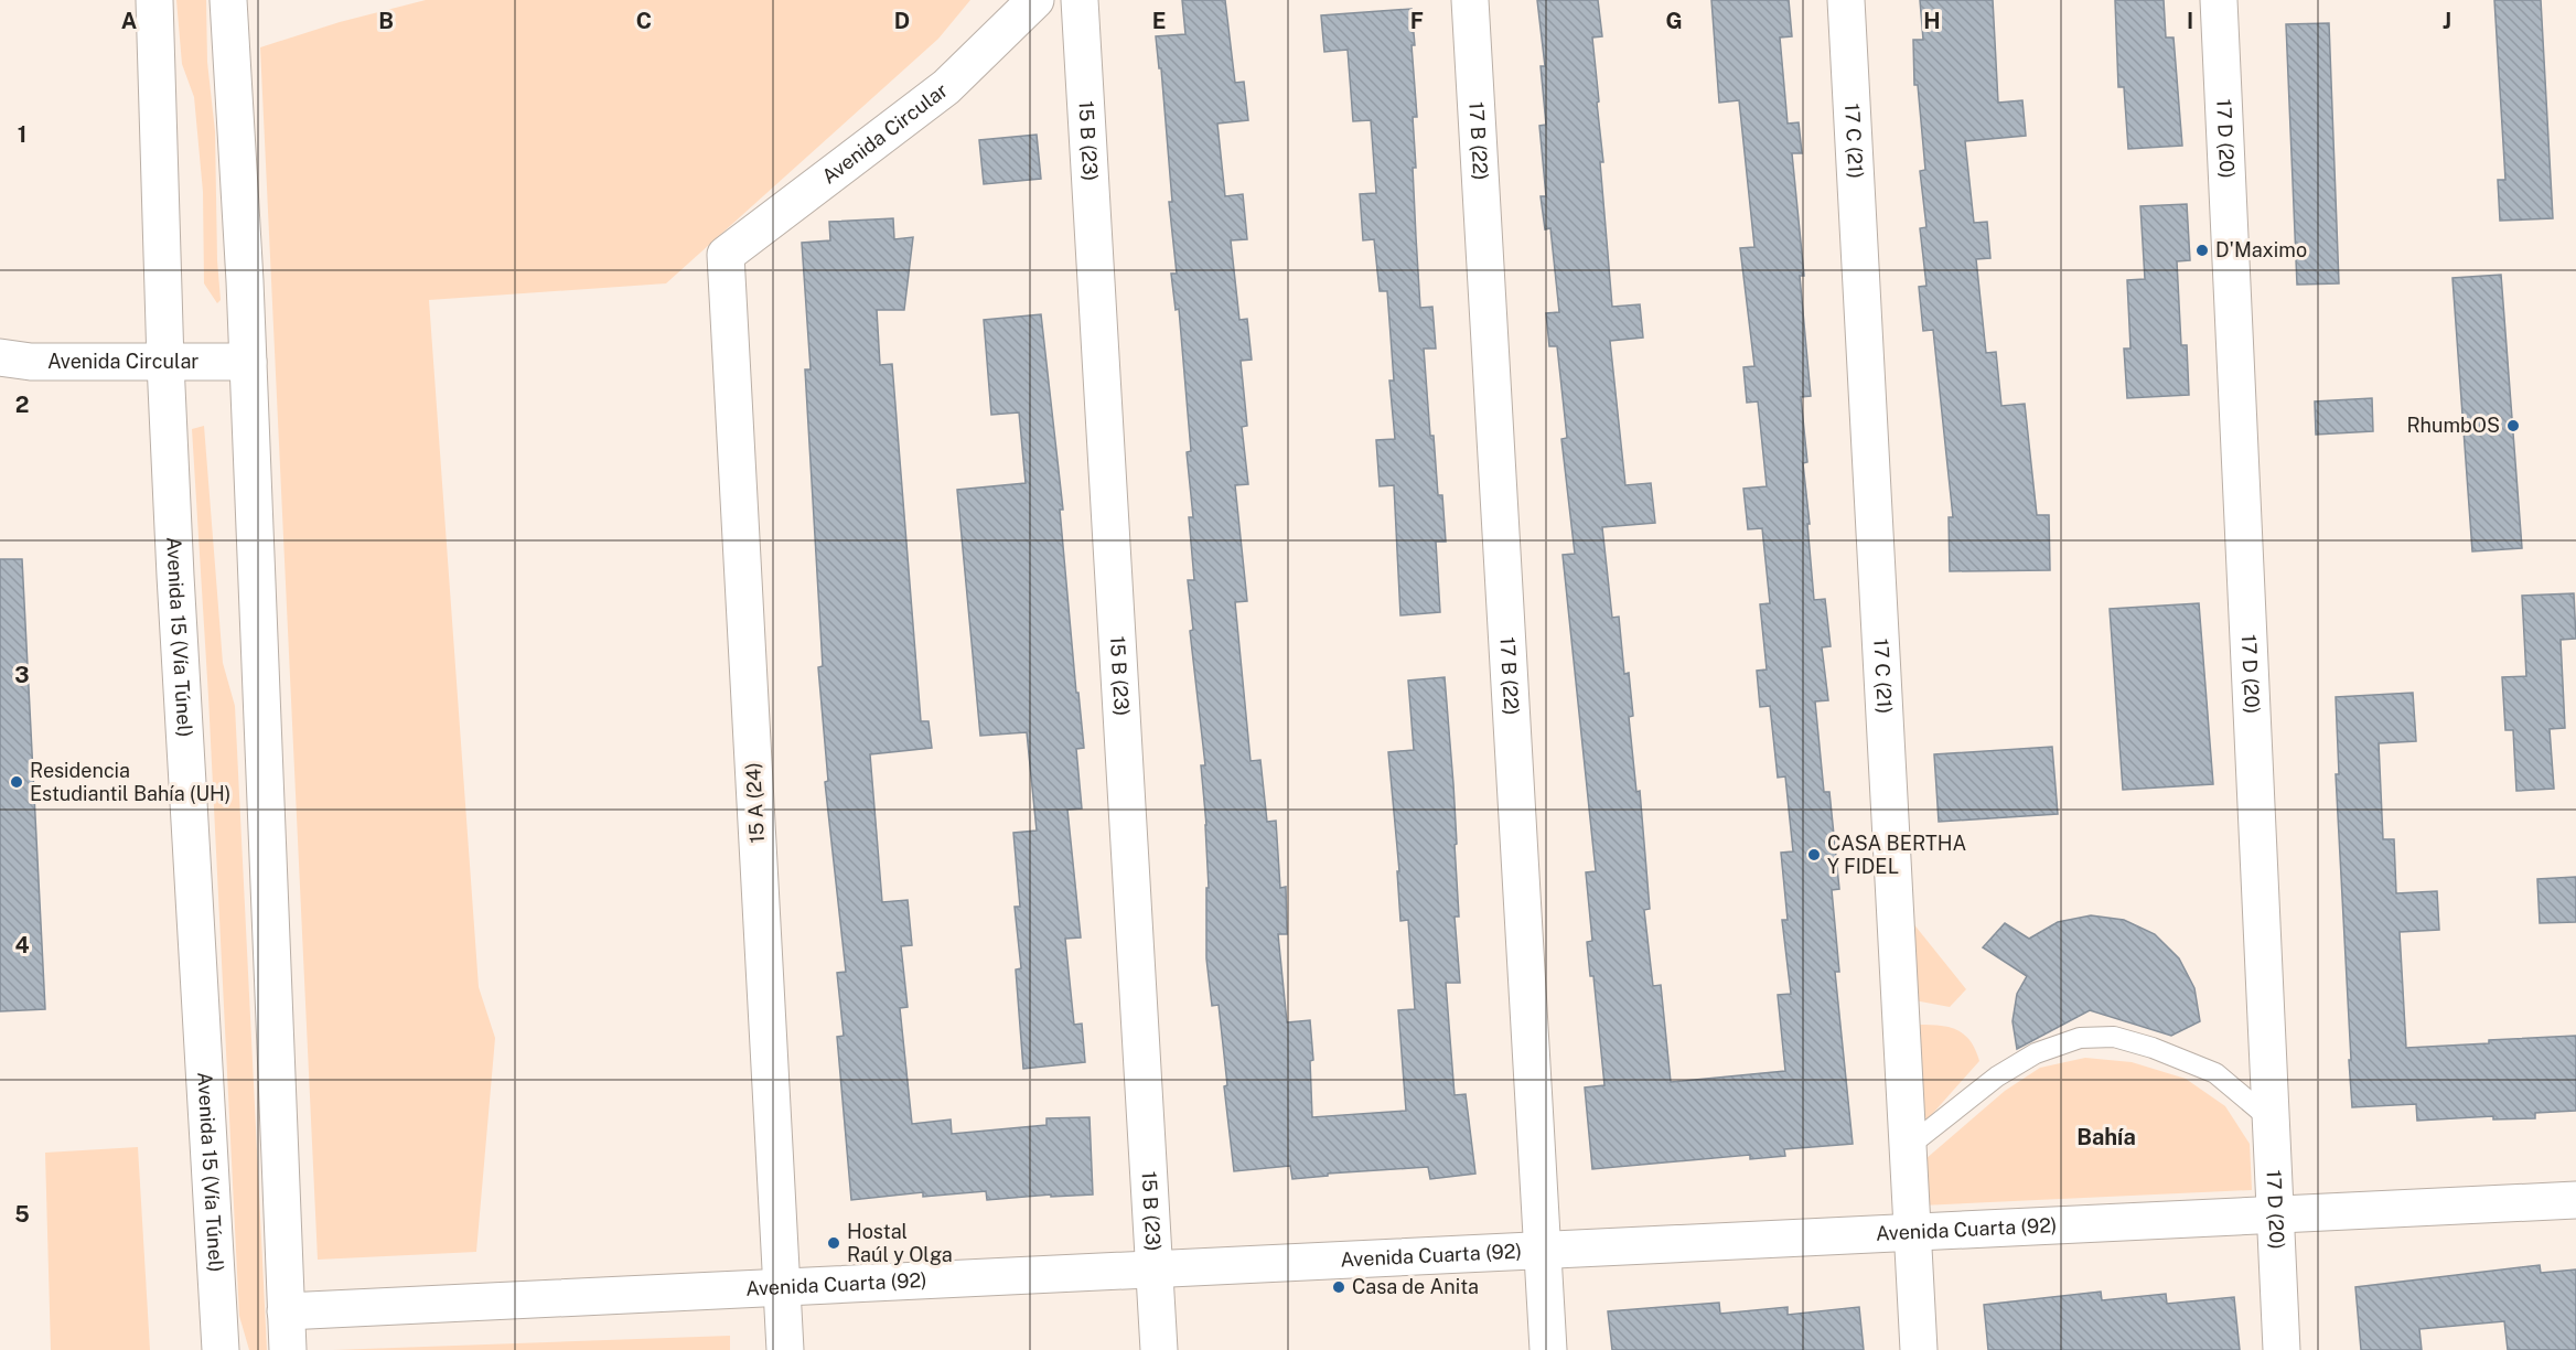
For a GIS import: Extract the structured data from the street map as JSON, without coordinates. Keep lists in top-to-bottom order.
{
  "streets": {
    "street": [
      "Avenida Circular",
      "15 B (23)",
      "17 B (22)",
      "17 C (21)",
      "17 D (20)",
      "Avenida 15 (Vía Túnel)",
      "15 A (24)",
      "Avenida Cuarta (92)"
    ]
  },
  "crossings": [
    ["Avenida Circular", "Avenida 15 (Vía Túnel)"],
    ["Avenida Circular", "15 A (24)"],
    ["15 B (23)", "Avenida Cuarta (92)"],
    ["17 B (22)", "Avenida Cuarta (92)"],
    ["17 C (21)", "Avenida Cuarta (92)"],
    ["17 D (20)", "Avenida Cuarta (92)"],
    ["15 A (24)", "Avenida Cuarta (92)"]
  ],
  "districts": ["Bahía"],
  "places": [
    "D'Maximo",
    "RhumbOS",
    "Residencia Estudiantil Bahía (UH)",
    "CASA BERTHA Y FIDEL",
    "Hostal Raúl y Olga",
    "Casa de Anita"
  ],
  "grid": {
    "columns": [
      "A",
      "B",
      "C",
      "D",
      "E",
      "F",
      "G",
      "H",
      "I",
      "J"
    ],
    "rows": [
      "1",
      "2",
      "3",
      "4",
      "5"
    ]
  }
}
